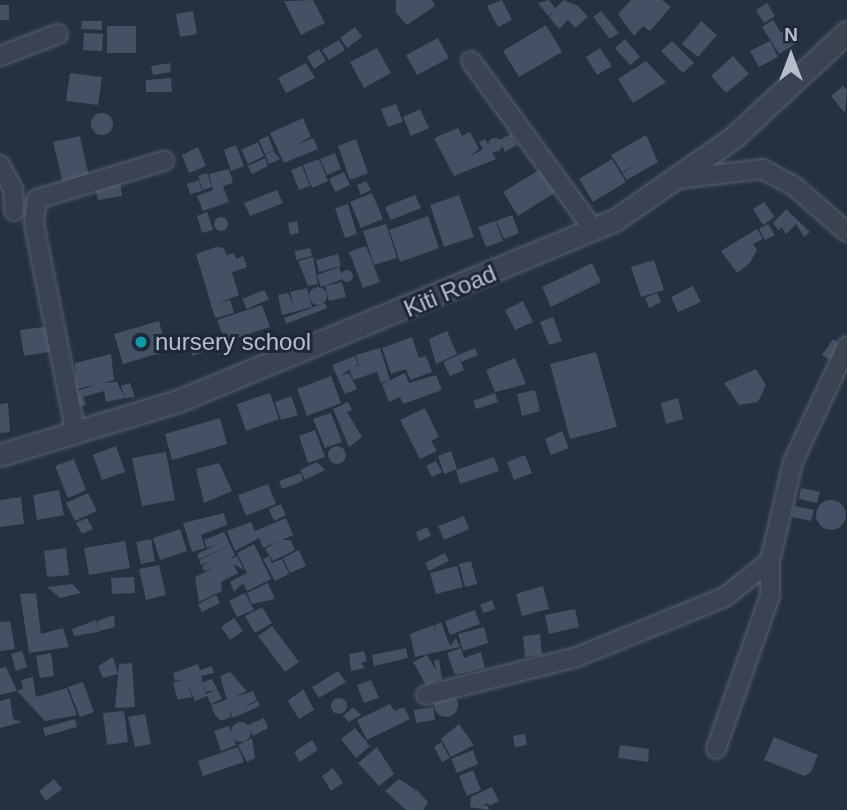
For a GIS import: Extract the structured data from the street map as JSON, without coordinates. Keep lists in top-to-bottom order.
{
  "streets": {
    "street": ["Kiti Road"]
  },
  "places": ["nursery school"],
  "north": "top"
}
